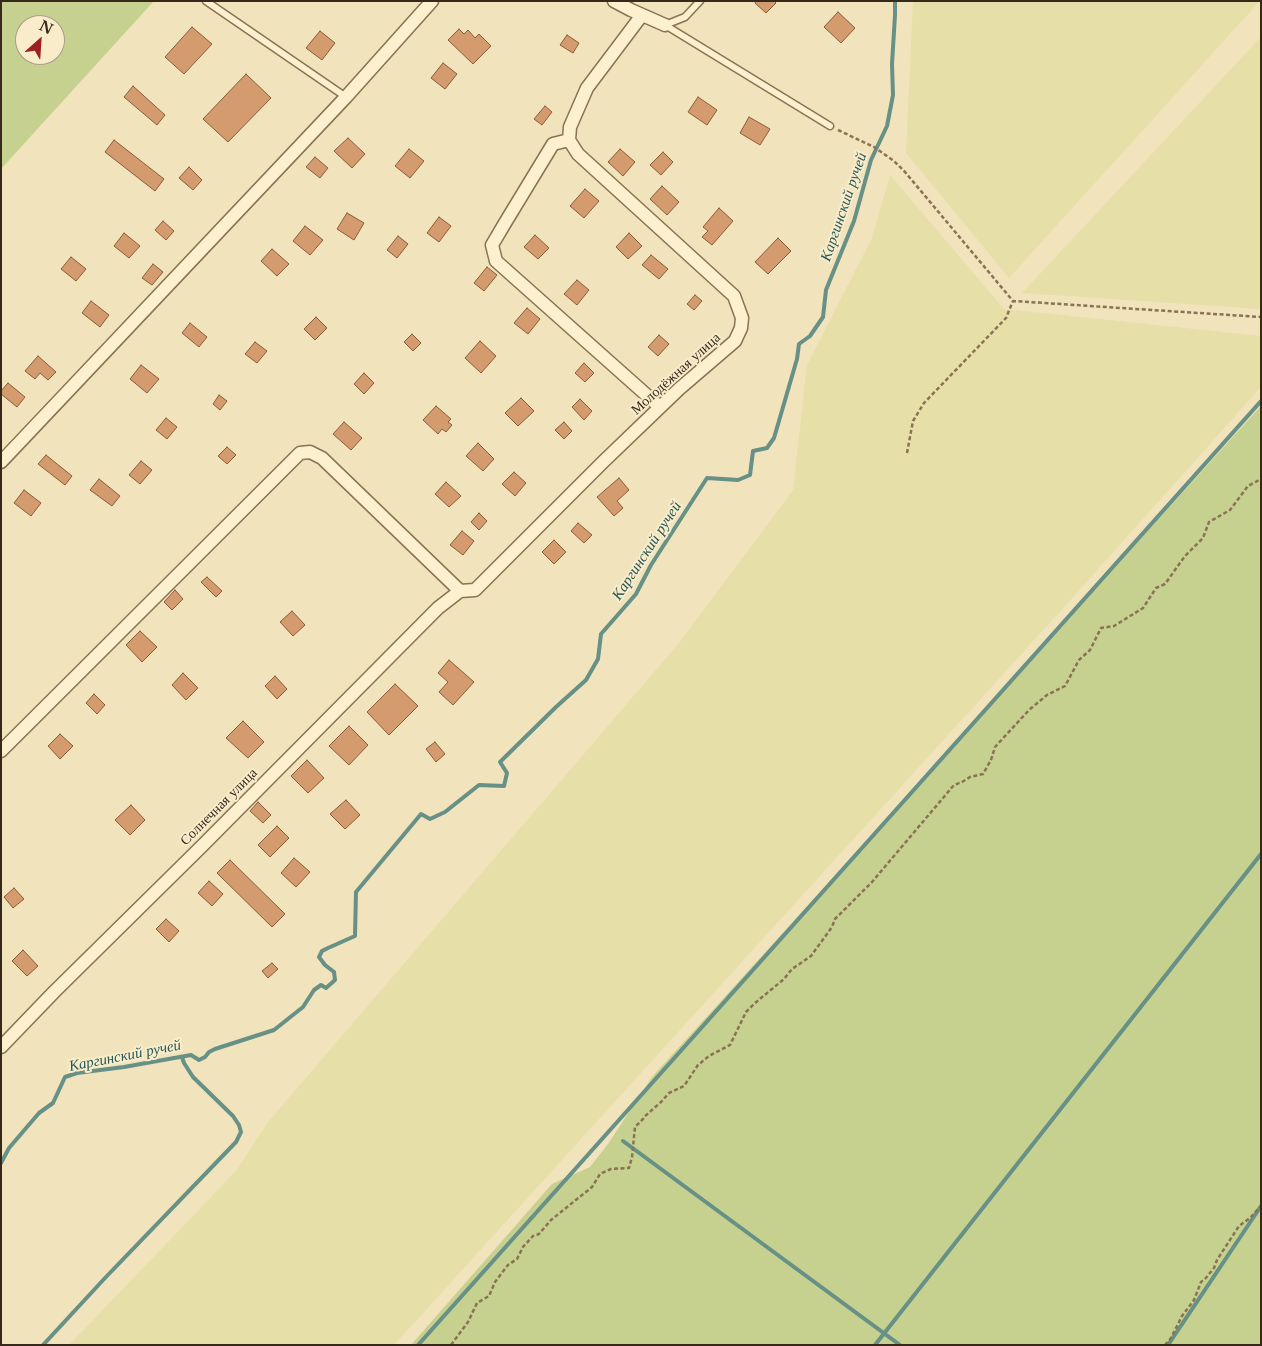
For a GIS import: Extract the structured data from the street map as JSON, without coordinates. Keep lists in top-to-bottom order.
{
  "streets": {
    "street": ["Молодёжная улица", "Солнечная улица"]
  },
  "crossings": [
    ["Молодёжная улица", "Солнечная улица"]
  ],
  "water": ["Каргинский ручей"],
  "north": "top right"
}
